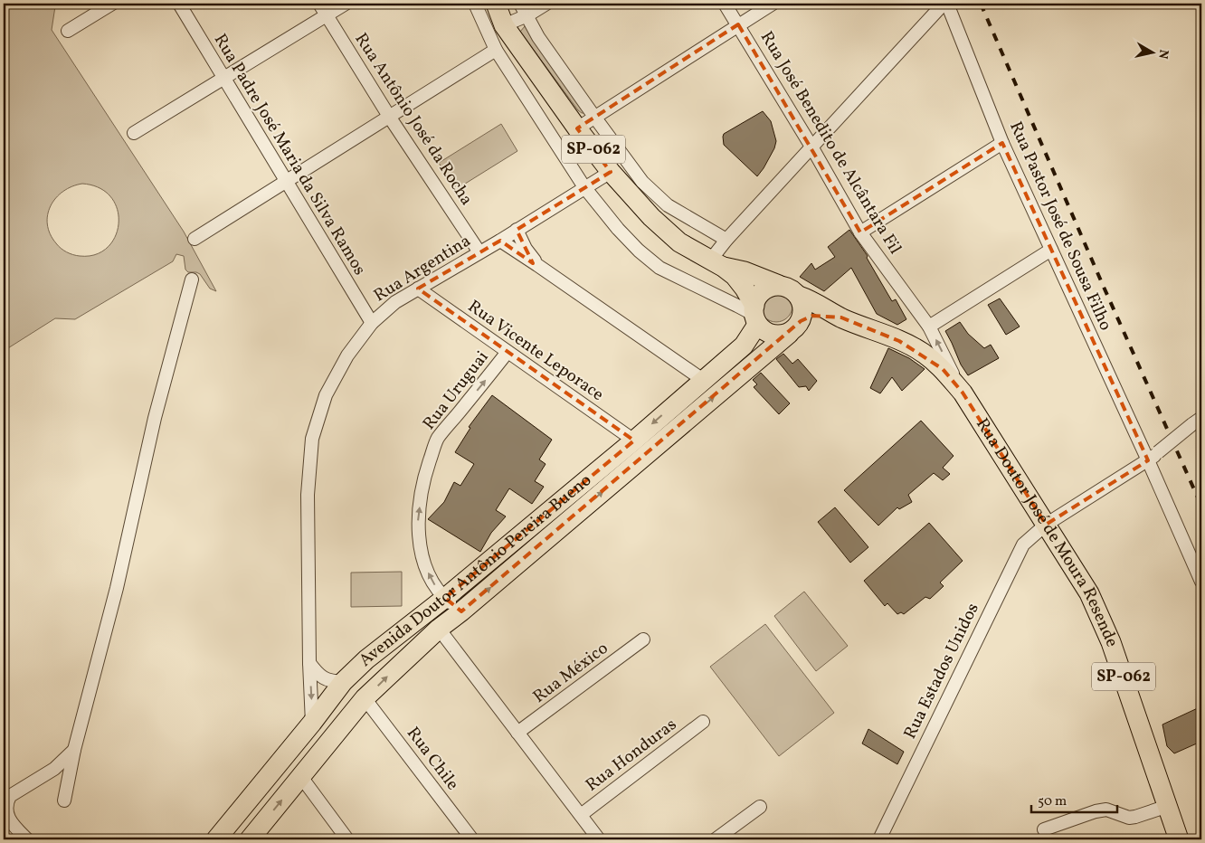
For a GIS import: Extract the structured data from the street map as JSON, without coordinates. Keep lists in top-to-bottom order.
{
  "streets": {
    "main road": ["SP-062", "Rua Doutor José de Moura Resende", "Avenida Doutor Antônio Pereira Bueno"],
    "street": [
      "Rua Antônio José da Rocha",
      "Rua José Benedito de Alcântara Fil",
      "Rua Padre José Maria da Silva Ramos",
      "Rua Pastor José de Sousa Filho",
      "Rua Argentina",
      "Rua Vicente Leporace",
      "Rua Uruguai",
      "Rua Estados Unidos",
      "Rua México",
      "Rua Honduras",
      "Rua Chile"
    ]
  },
  "crossings": [
    ["Rua Antônio José da Rocha", "Rua Argentina"],
    ["Rua José Benedito de Alcântara Fil", "Rua Doutor José de Moura Resende"],
    ["SP-062", "Rua Argentina"],
    ["SP-062", "Rua Doutor José de Moura Resende"],
    ["SP-062", "Avenida Doutor Antônio Pereira Bueno"],
    ["Rua Padre José Maria da Silva Ramos", "Rua Argentina"],
    ["Rua Pastor José de Sousa Filho", "Rua Estados Unidos"],
    ["Rua Argentina", "Rua Vicente Leporace"],
    ["Rua Argentina", "Avenida Doutor Antônio Pereira Bueno"],
    ["Rua Vicente Leporace", "Rua Uruguai"],
    ["Rua Vicente Leporace", "Avenida Doutor Antônio Pereira Bueno"],
    ["Rua Uruguai", "Avenida Doutor Antônio Pereira Bueno"],
    ["Rua Doutor José de Moura Resende", "Avenida Doutor Antônio Pereira Bueno"],
    ["Rua Doutor José de Moura Resende", "Rua Estados Unidos"],
    ["Avenida Doutor Antônio Pereira Bueno", "Rua Chile"]
  ],
  "one_way": ["Rua Uruguai"],
  "scale_bar": "50 m",
  "north": "right"
}
